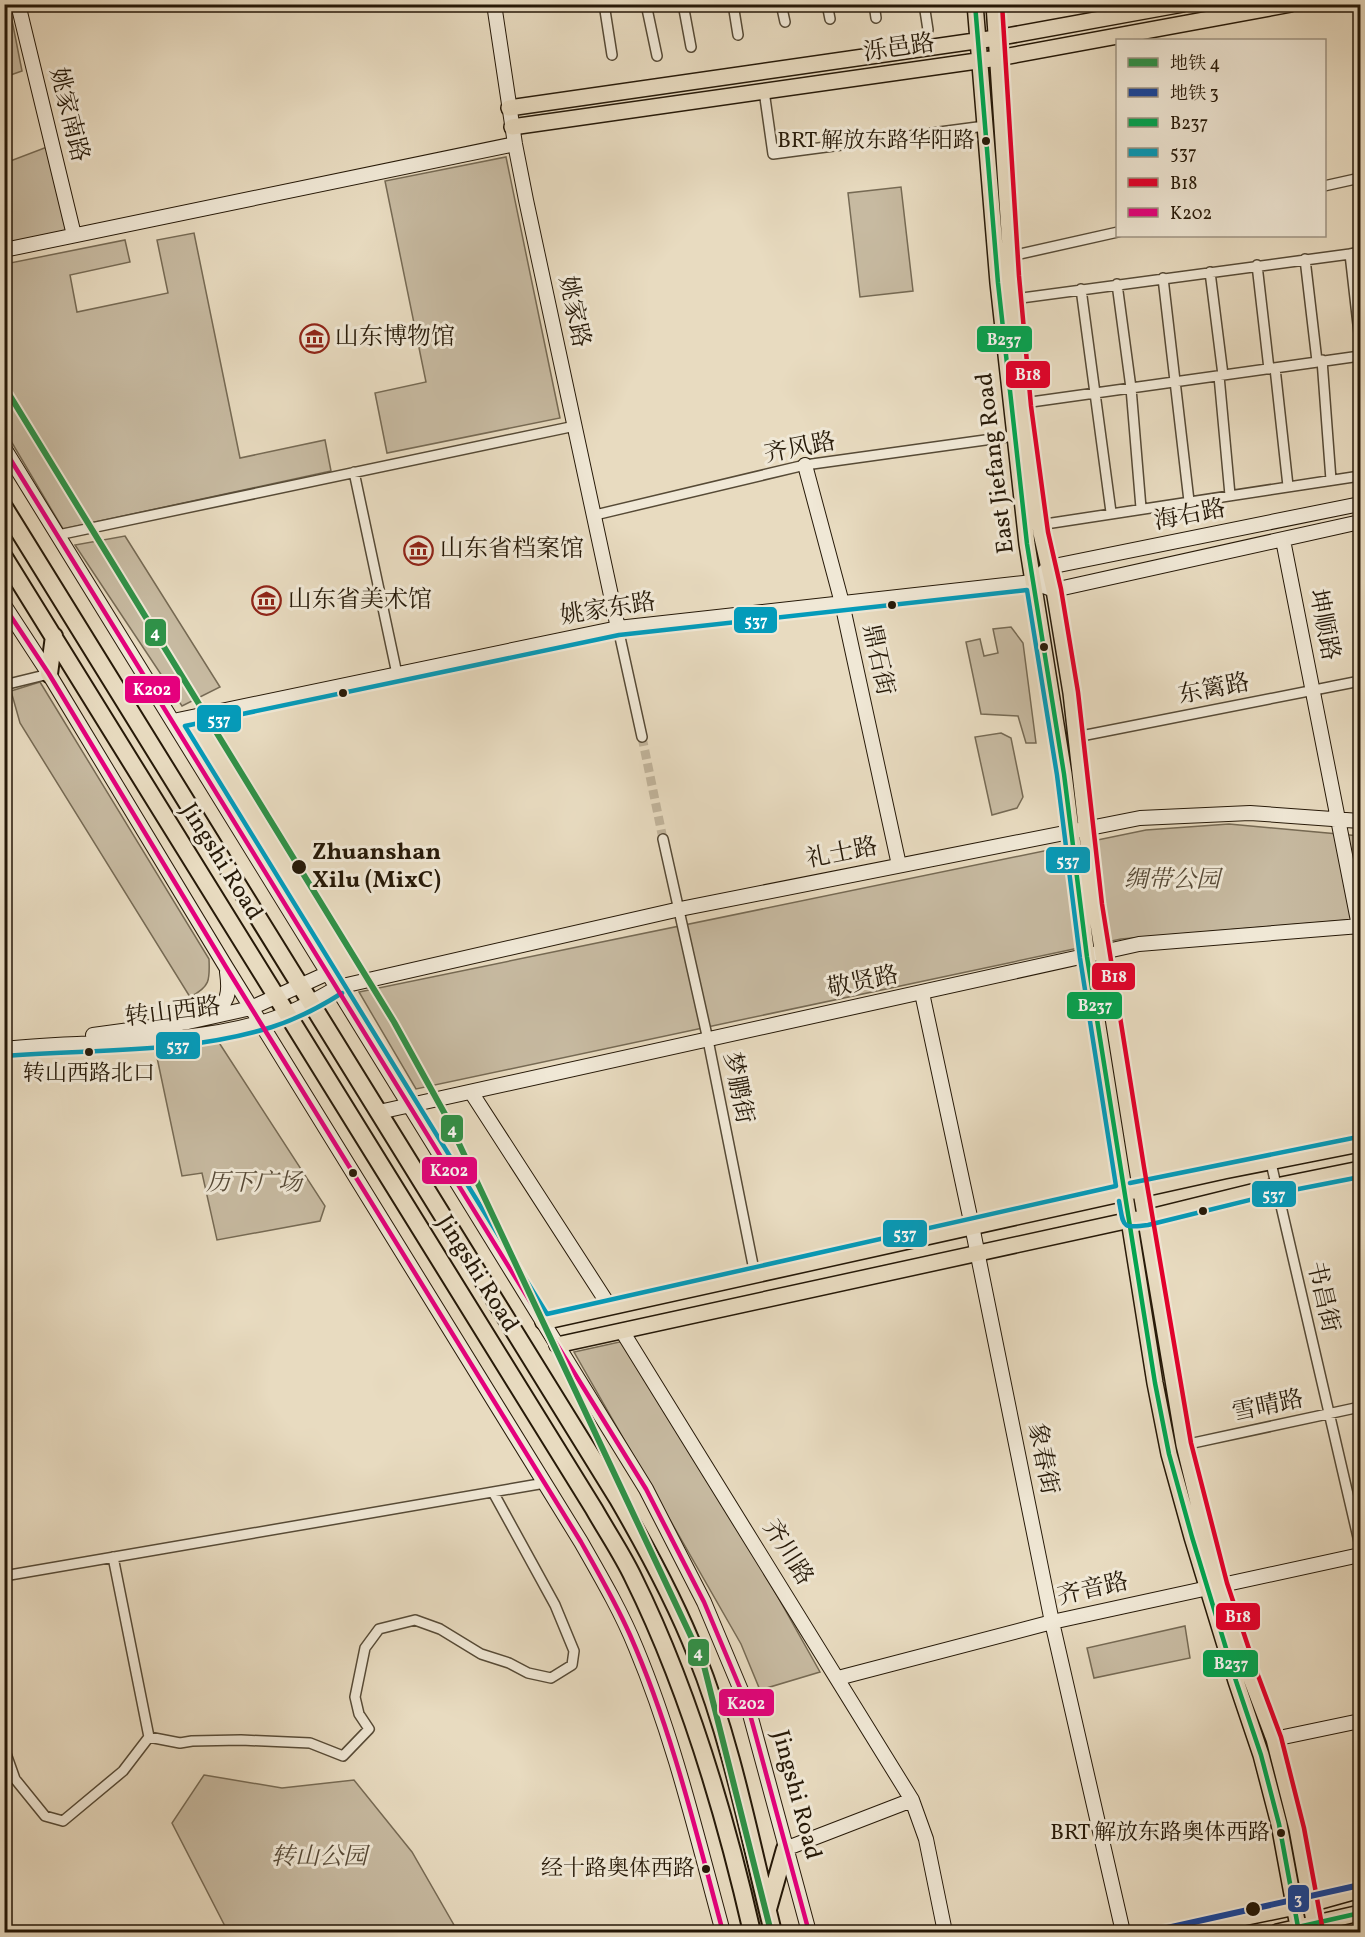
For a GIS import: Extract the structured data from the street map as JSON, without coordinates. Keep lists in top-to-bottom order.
{
  "streets": {
    "highway": ["Jingshi Road"],
    "main road": ["泺邑路", "East Jiefang Road"],
    "street": [
      "姚家南路",
      "姚家路",
      "齐风路",
      "海右路",
      "姚家东路",
      "坤顺路",
      "鼎石街",
      "东篱路",
      "礼士路",
      "敬贤路",
      "转山西路",
      "梦鹏街",
      "书昌街",
      "雪晴路",
      "象春街",
      "齐川路",
      "齐音路"
    ]
  },
  "crossings": [
    ["泺邑路", "姚家路"],
    ["泺邑路", "East Jiefang Road"],
    ["姚家路", "齐风路"],
    ["姚家路", "姚家东路"],
    ["齐风路", "East Jiefang Road"],
    ["齐风路", "鼎石街"],
    ["East Jiefang Road", "海右路"],
    ["East Jiefang Road", "姚家东路"],
    ["East Jiefang Road", "东篱路"],
    ["East Jiefang Road", "礼士路"],
    ["East Jiefang Road", "敬贤路"],
    ["East Jiefang Road", "雪晴路"],
    ["East Jiefang Road", "齐音路"],
    ["海右路", "姚家东路"],
    ["海右路", "坤顺路"],
    ["姚家东路", "鼎石街"],
    ["姚家东路", "Jingshi Road"],
    ["坤顺路", "东篱路"],
    ["坤顺路", "礼士路"],
    ["坤顺路", "敬贤路"],
    ["鼎石街", "礼士路"],
    ["礼士路", "Jingshi Road"],
    ["礼士路", "转山西路"],
    ["礼士路", "梦鹏街"],
    ["Jingshi Road", "敬贤路"],
    ["Jingshi Road", "转山西路"],
    ["敬贤路", "梦鹏街"],
    ["敬贤路", "象春街"],
    ["书昌街", "雪晴路"],
    ["象春街", "齐音路"],
    ["齐川路", "齐音路"]
  ],
  "parks": ["绸带公园", "历下广场", "转山公园"],
  "places": {
    "other": [
      "BRT 解放东路华阳路",
      "Zhuanshan Xilu (MixC)",
      "转山西路北口",
      "BRT 解放东路奥体西路",
      "经十路奥体西路"
    ],
    "museum": ["山东博物馆", "山东省档案馆", "山东省美术馆"]
  },
  "lines": [
    "transit line B237",
    "transit line B18",
    "metro line 4",
    "transit line K202",
    "transit line 537",
    "metro line 3"
  ],
  "legend": [
    "地铁 4",
    "地铁 3",
    "B237",
    "537",
    "B18",
    "K202"
  ]
}
